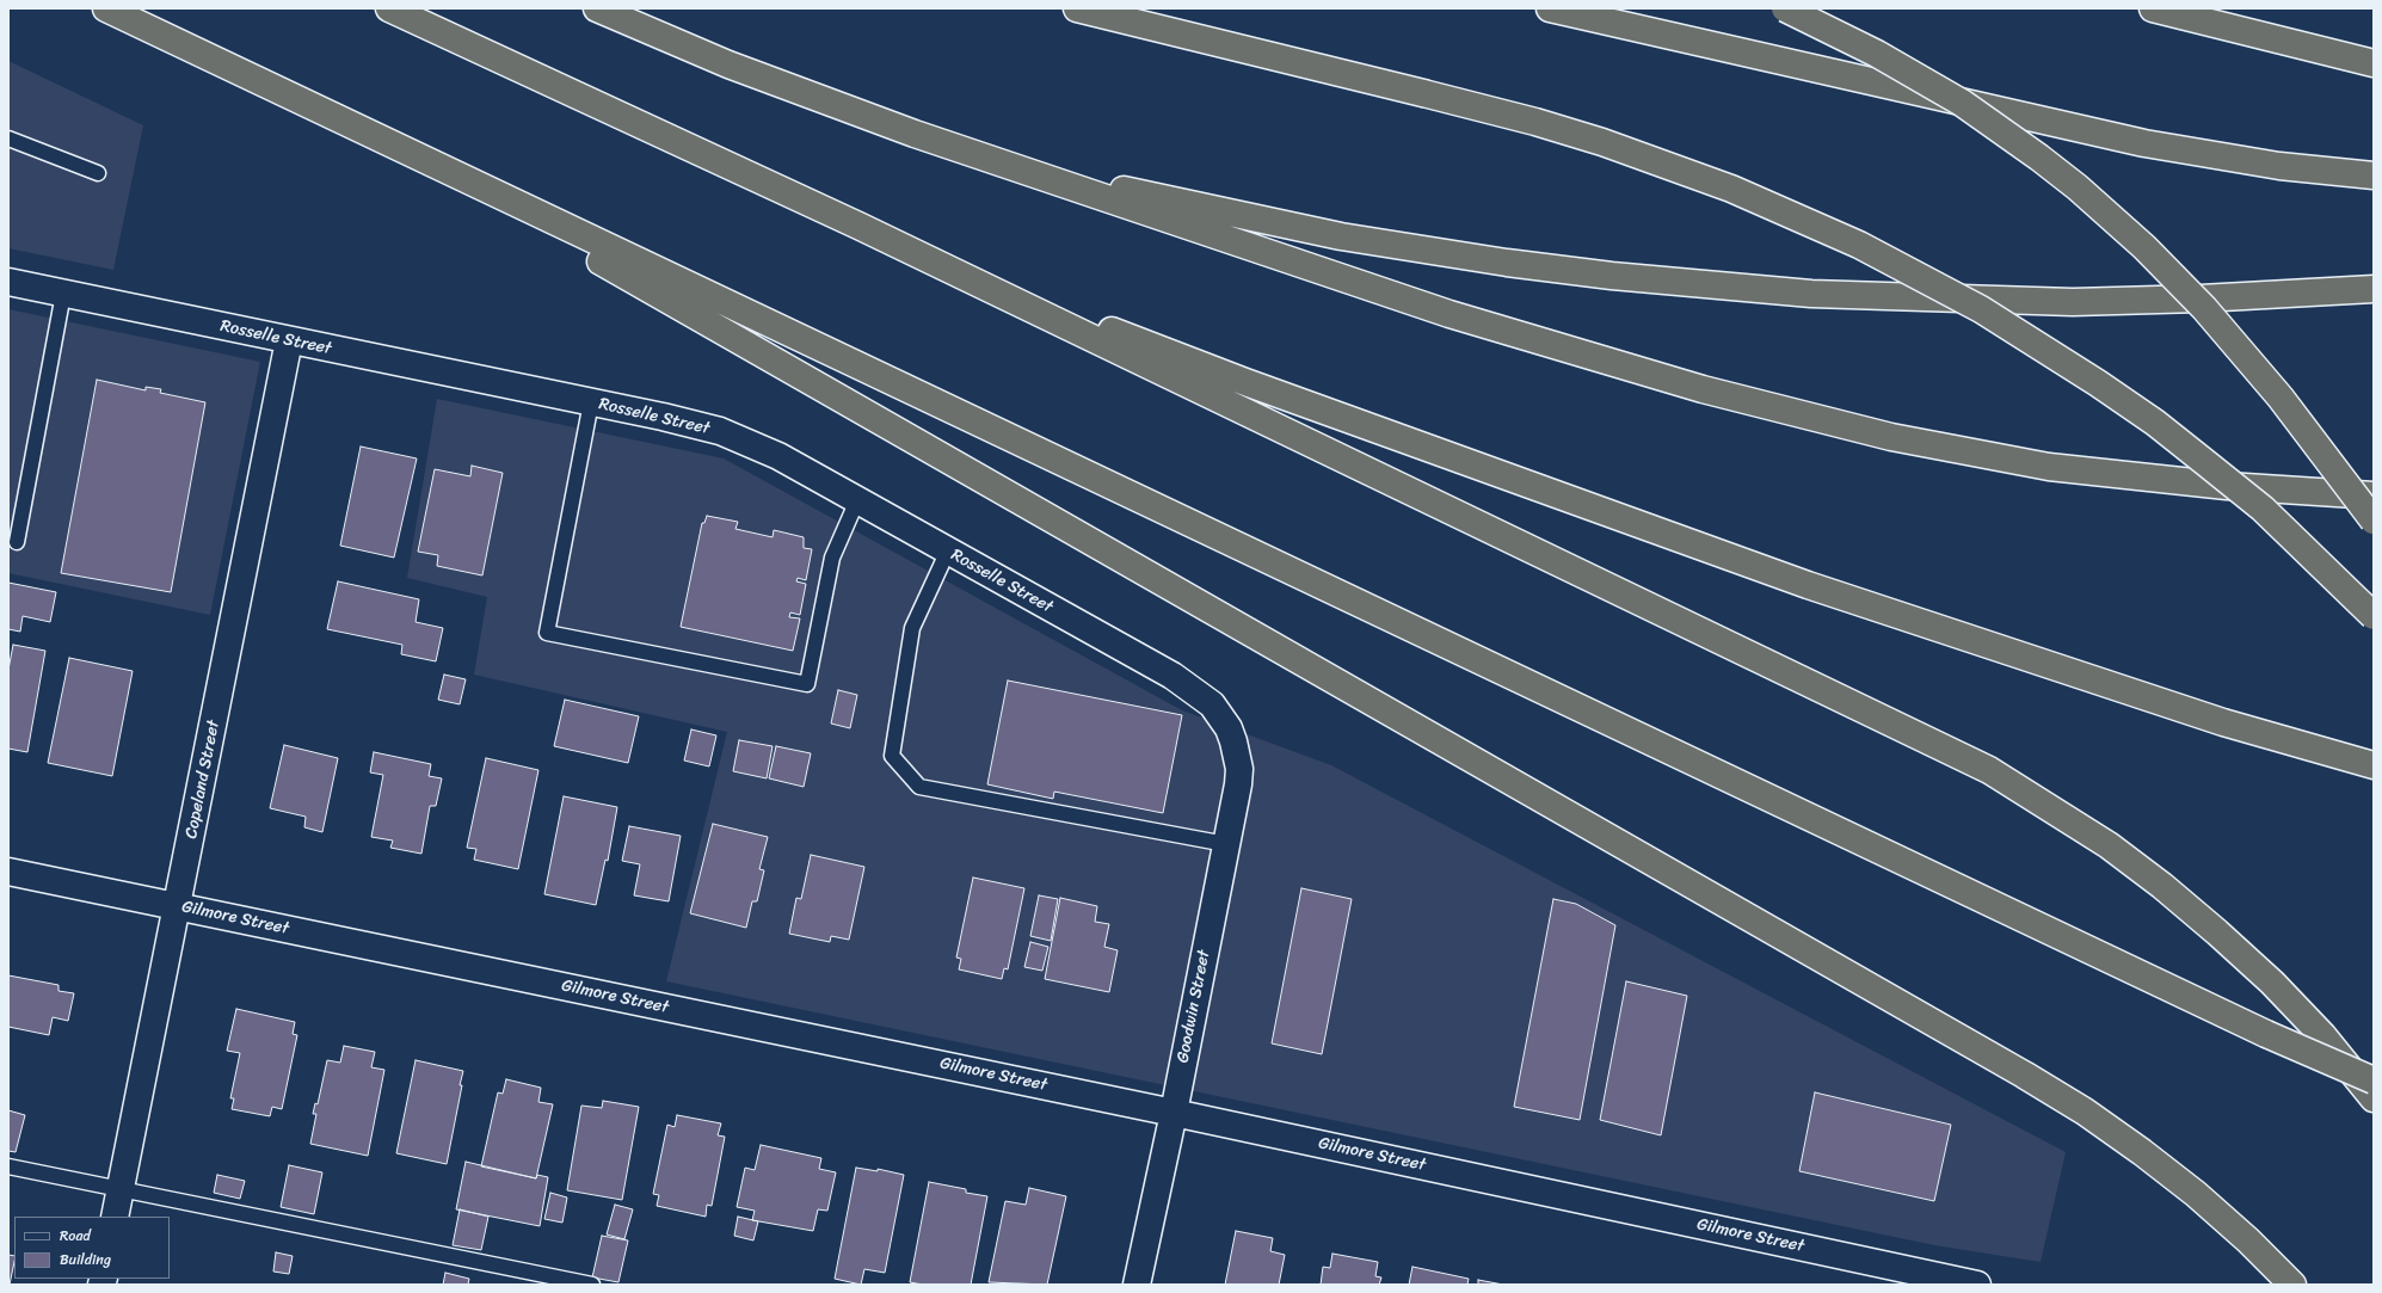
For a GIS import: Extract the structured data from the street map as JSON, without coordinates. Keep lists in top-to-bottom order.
{
  "streets": {
    "street": [
      "Rosselle Street",
      "Copeland Street",
      "Gilmore Street",
      "Goodwin Street"
    ]
  },
  "crossings": [
    ["Rosselle Street", "Copeland Street"],
    ["Rosselle Street", "Goodwin Street"],
    ["Copeland Street", "Gilmore Street"],
    ["Gilmore Street", "Goodwin Street"]
  ],
  "legend": ["Road", "Building"]
}
